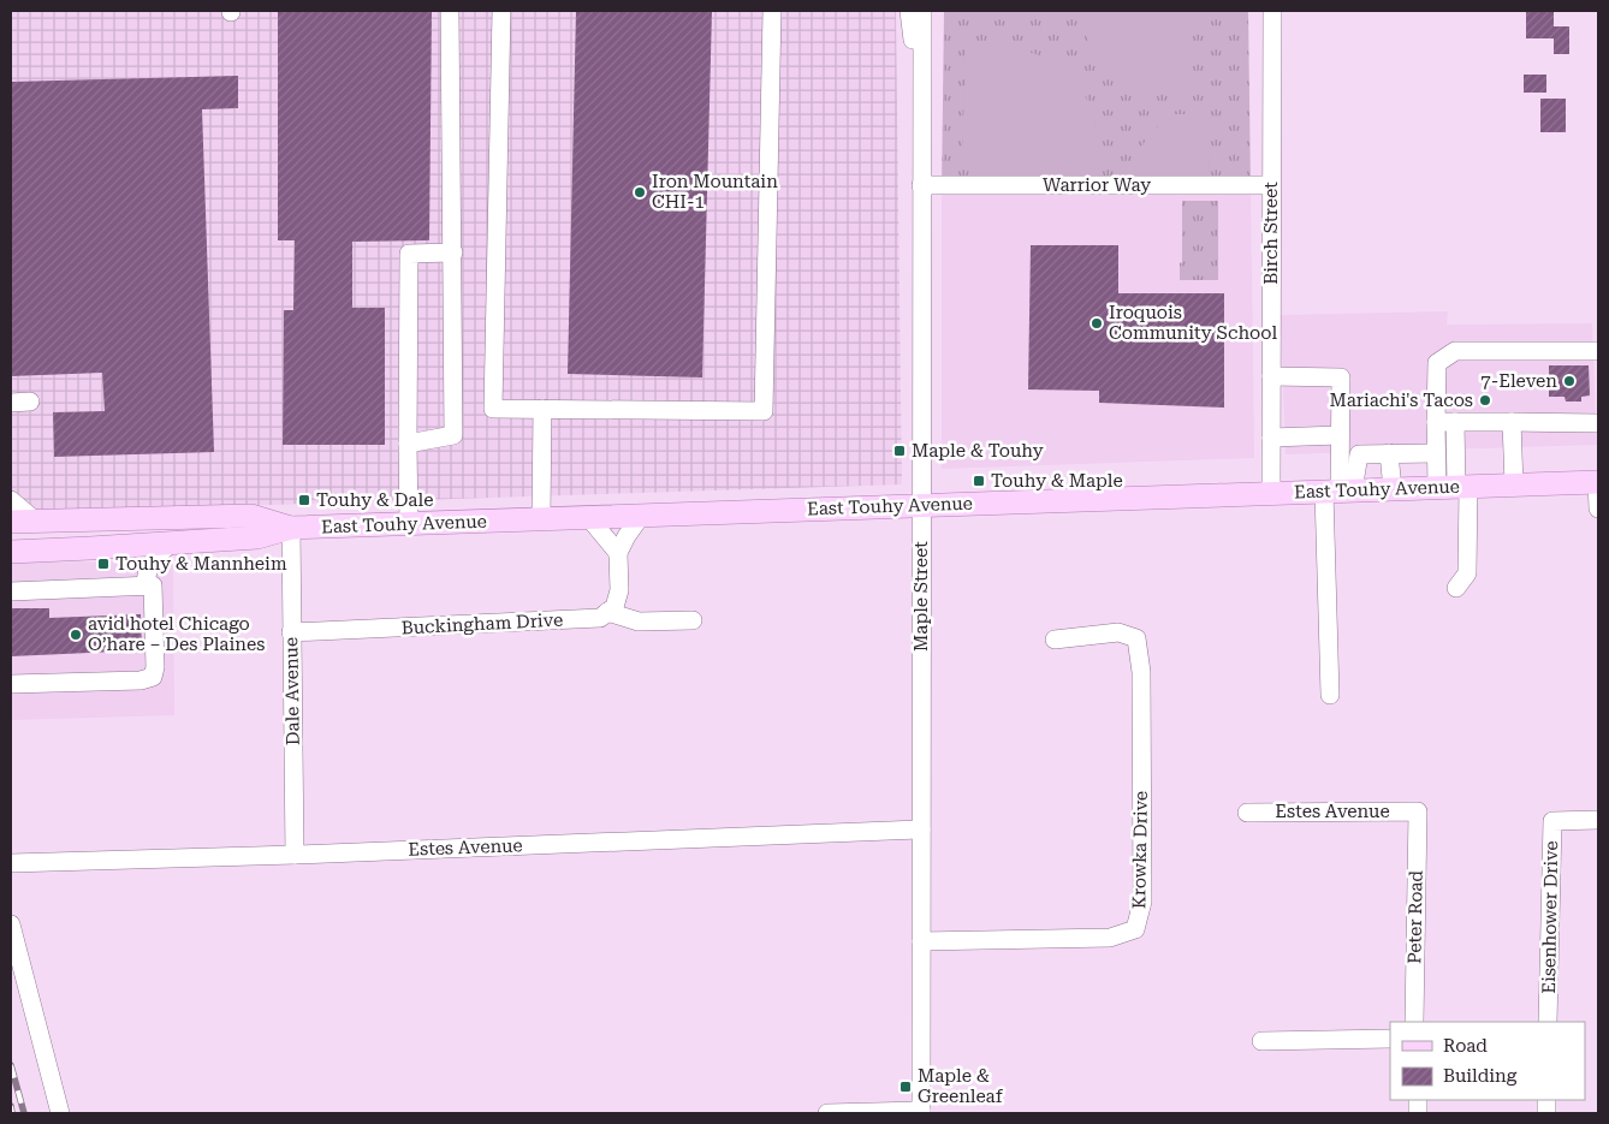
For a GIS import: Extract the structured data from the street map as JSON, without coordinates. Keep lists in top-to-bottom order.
{
  "streets": {
    "main road": ["East Touhy Avenue"],
    "street": [
      "Warrior Way",
      "Birch Street",
      "Maple Street",
      "Buckingham Drive",
      "Dale Avenue",
      "Estes Avenue",
      "Krowka Drive",
      "Peter Road",
      "Eisenhower Drive"
    ]
  },
  "crossings": [
    ["Warrior Way", "Birch Street"],
    ["Warrior Way", "Maple Street"],
    ["Birch Street", "East Touhy Avenue"],
    ["East Touhy Avenue", "Maple Street"],
    ["East Touhy Avenue", "Dale Avenue"],
    ["Maple Street", "Estes Avenue"],
    ["Maple Street", "Krowka Drive"],
    ["Buckingham Drive", "Dale Avenue"],
    ["Dale Avenue", "Estes Avenue"],
    ["Estes Avenue", "Peter Road"]
  ],
  "places": {
    "other": [
      "Iron Mountain CHI-1",
      "Iroquois Community School",
      "7-Eleven",
      "Mariachi's Tacos",
      "avid hotel Chicago O’hare – Des Plaines"
    ],
    "transit": [
      "Maple & Touhy",
      "Touhy & Maple",
      "Touhy & Dale",
      "Touhy & Mannheim",
      "Maple & Greenleaf"
    ]
  },
  "legend": ["Road", "Building"]
}
